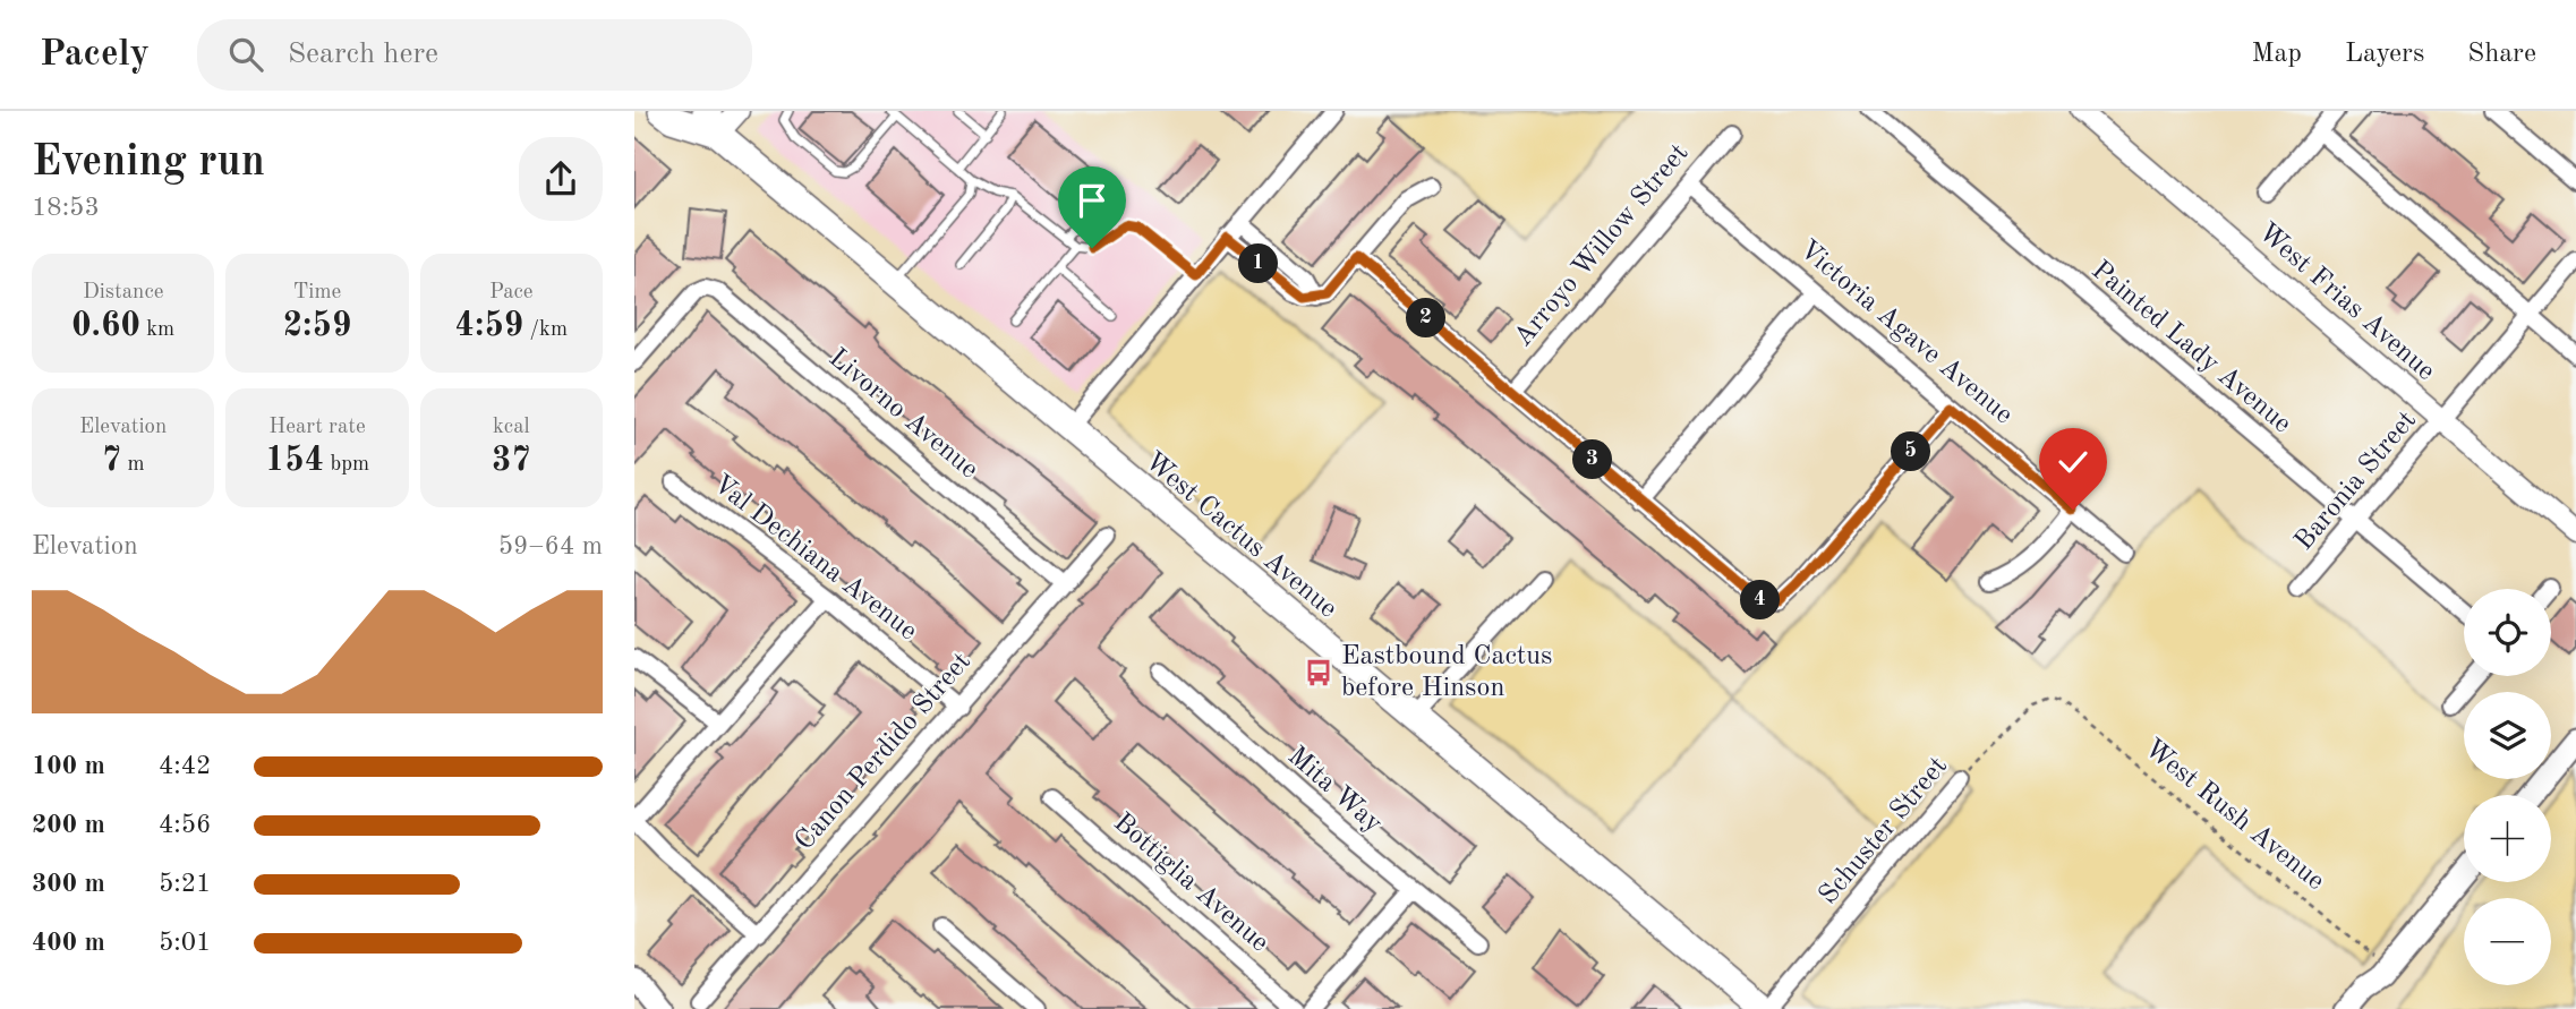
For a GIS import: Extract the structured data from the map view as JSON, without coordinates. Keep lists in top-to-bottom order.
{
  "streets": {
    "main road": ["West Cactus Avenue"],
    "street": [
      "Arroyo Willow Street",
      "West Frias Avenue",
      "Victoria Agave Avenue",
      "Painted Lady Avenue",
      "Livorno Avenue",
      "Baronia Street",
      "Val Dechiana Avenue",
      "Canon Perdido Street",
      "Mita Way",
      "Schuster Street",
      "Bottiglia Avenue"
    ],
    "path": ["West Rush Avenue"]
  },
  "crossings": [
    ["Arroyo Willow Street", "Victoria Agave Avenue"],
    ["West Frias Avenue", "Baronia Street"],
    ["Painted Lady Avenue", "Baronia Street"],
    ["Livorno Avenue", "Canon Perdido Street"],
    ["West Cactus Avenue", "Schuster Street"],
    ["Val Dechiana Avenue", "Canon Perdido Street"],
    ["West Rush Avenue", "Schuster Street"]
  ],
  "places": {
    "bus stop": ["Eastbound Cactus before Hinson"]
  },
  "page": {
    "header": "Pacely",
    "search": "Search here",
    "nav": ["Map", "Layers", "Share"],
    "heading": ["Evening run", "18:53"],
    "pins": [
      "1",
      "2",
      "5",
      "3",
      "4"
    ],
    "stats": [
      ["Distance", "0.60 km"],
      ["Time", "2:59"],
      ["Pace", "4:59 /km"],
      ["Elevation", "7 m"],
      ["Heart rate", "154 bpm"],
      ["kcal", "37"]
    ],
    "chart": ["Elevation", "59–64 m"],
    "map_buttons": ["+", "−"],
    "list": [
      {
        "name": "100 m",
        "note": "4:42"
      },
      {
        "name": "200 m",
        "note": "4:56"
      },
      {
        "name": "300 m",
        "note": "5:21"
      },
      {
        "name": "400 m",
        "note": "5:01"
      }
    ]
  }
}
